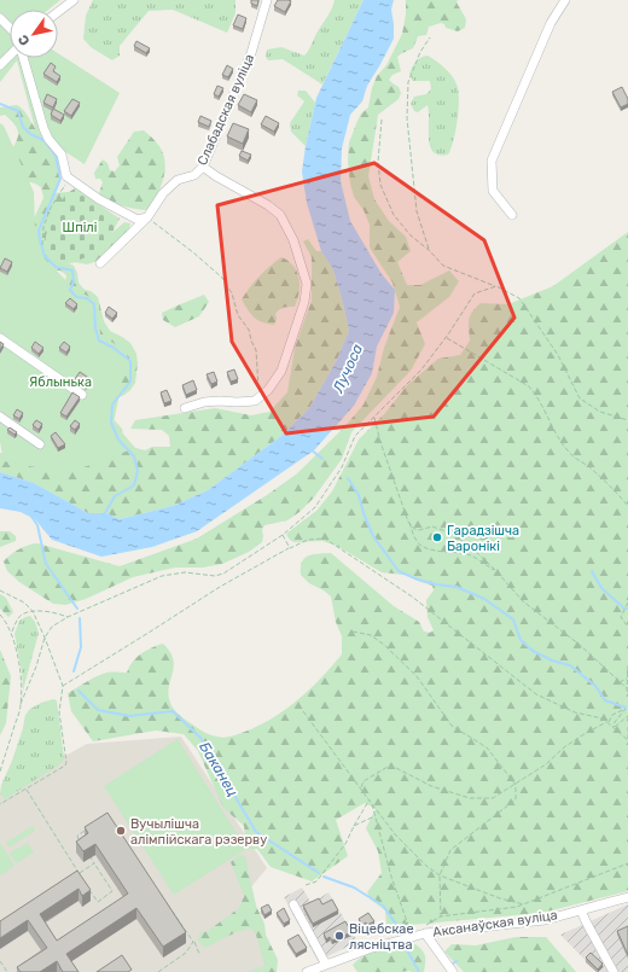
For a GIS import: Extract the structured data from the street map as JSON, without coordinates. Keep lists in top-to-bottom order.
{
  "streets": {
    "street": ["Слабадская вуліца", "Аксанаўская вуліца"]
  },
  "water": ["Лучоса", "Баканец"],
  "parks": ["Шпілі", "Яблынька"],
  "places": ["Гарадзішча Баронікі", "Вучылішча алімпійскага рэзерву", "Віцебскае лясніцтва"],
  "north": "bottom left"
}
